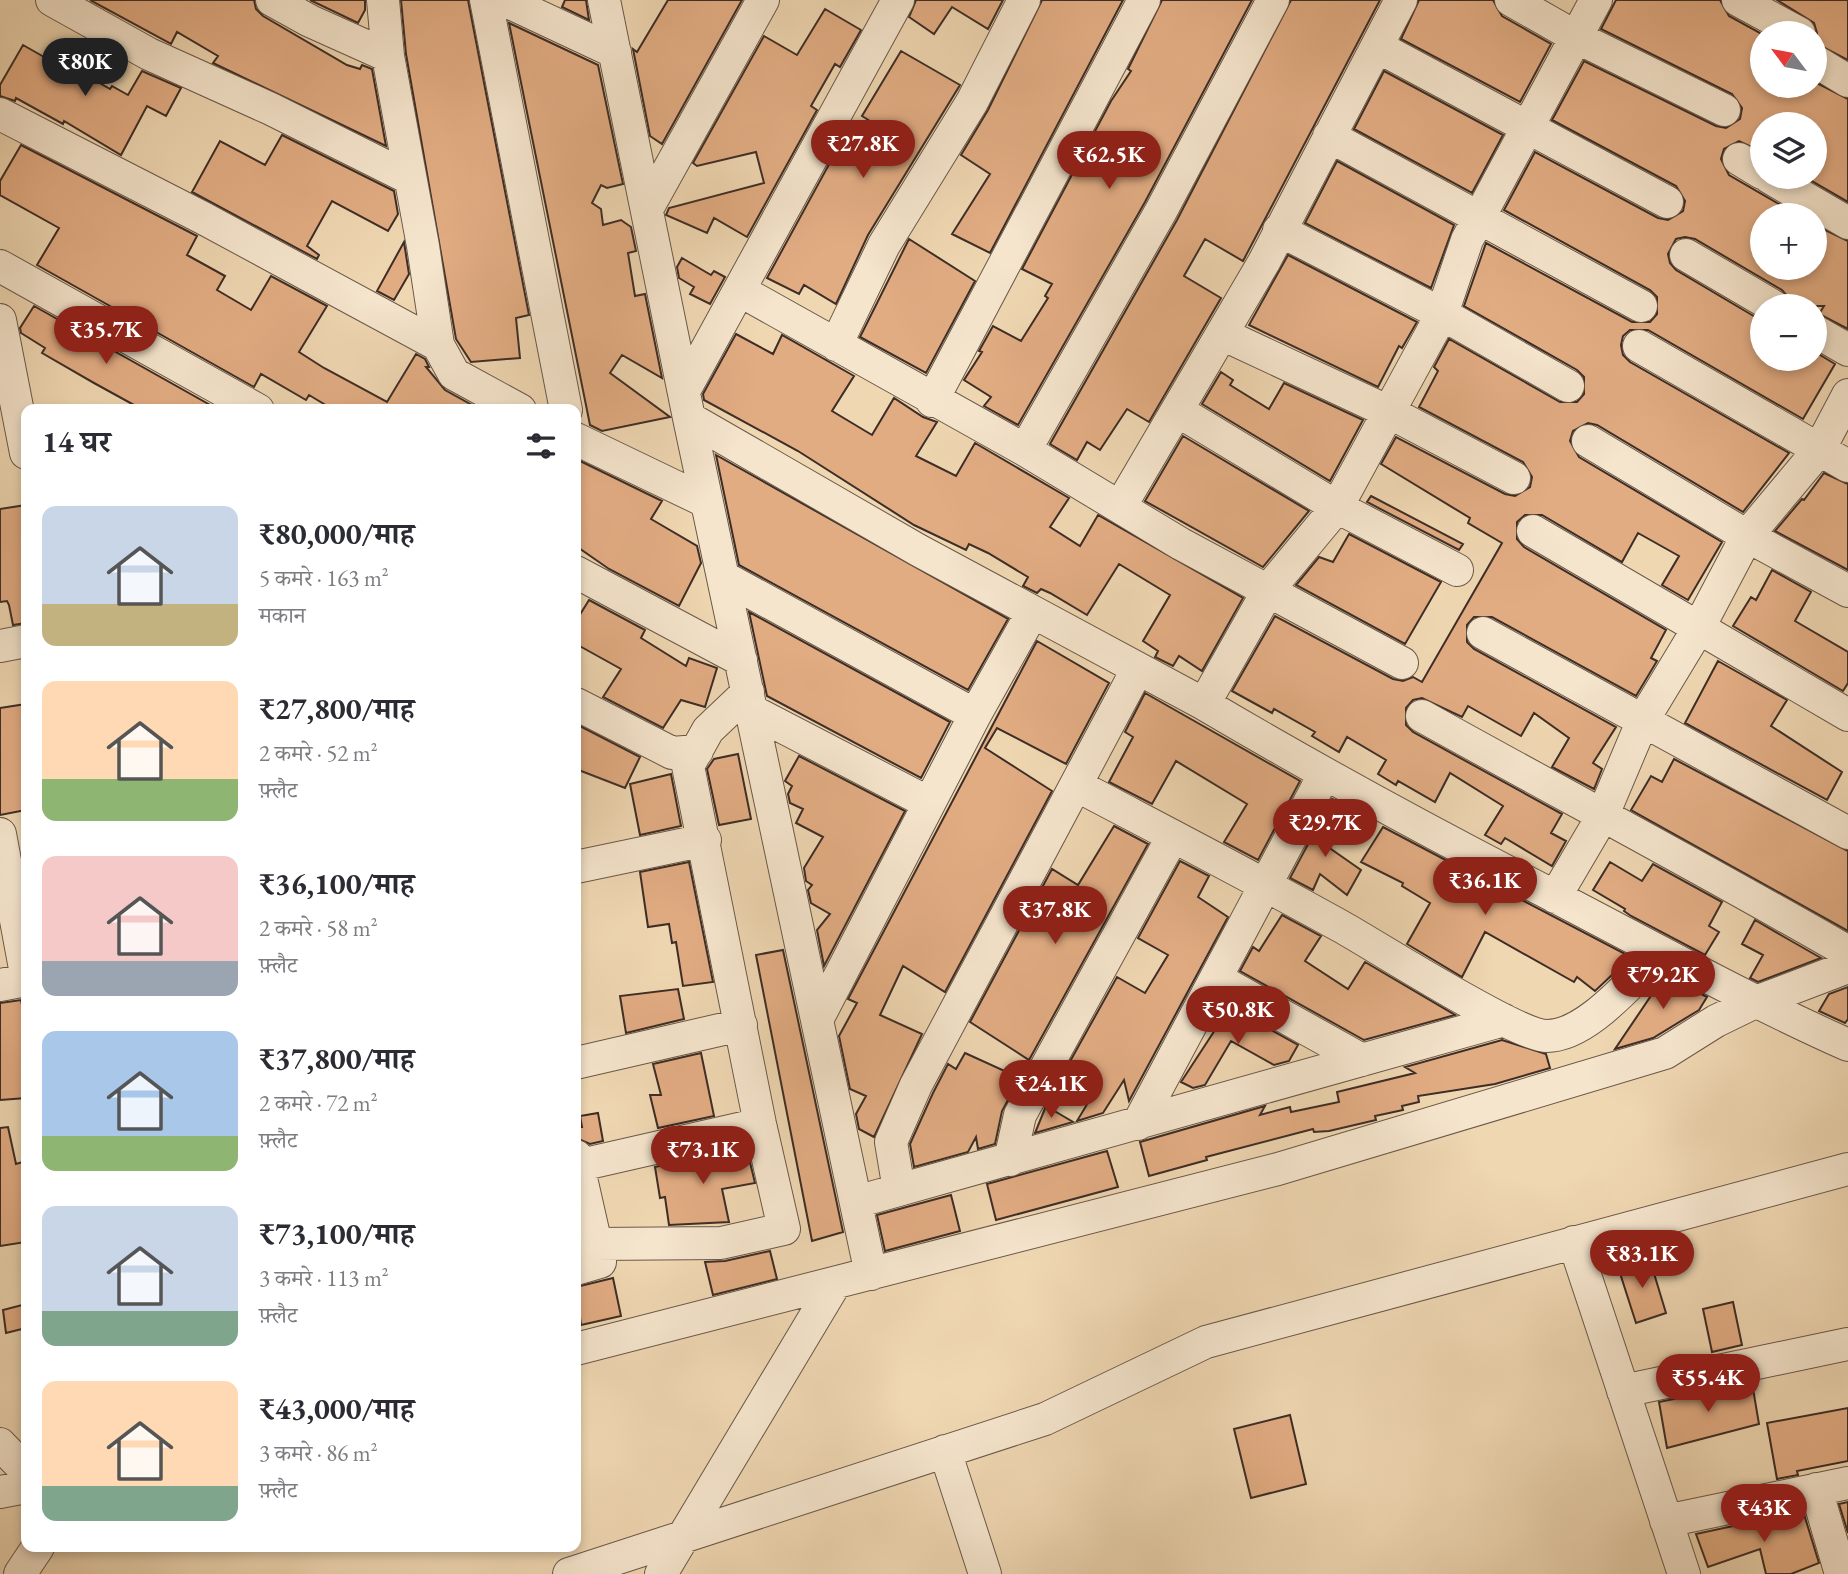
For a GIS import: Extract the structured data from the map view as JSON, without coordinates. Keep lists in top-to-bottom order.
{
  "north": "top left",
  "page": {
    "map_buttons": ["+", "−"],
    "price": [
      "₹80K",
      "₹27.8K",
      "₹62.5K",
      "₹35.7K",
      "₹29.7K",
      "₹36.1K",
      "₹37.8K",
      "₹79.2K",
      "₹50.8K",
      "₹24.1K",
      "₹73.1K",
      "₹83.1K",
      "₹55.4K",
      "₹43K"
    ],
    "heading": "14 घर",
    "list": [
      {
        "name": "₹80,000/माह",
        "note": "5 कमरे · 163 m² · मकान"
      },
      {
        "name": "₹27,800/माह",
        "note": "2 कमरे · 52 m² · फ़्लैट"
      },
      {
        "name": "₹36,100/माह",
        "note": "2 कमरे · 58 m² · फ़्लैट"
      },
      {
        "name": "₹37,800/माह",
        "note": "2 कमरे · 72 m² · फ़्लैट"
      },
      {
        "name": "₹73,100/माह",
        "note": "3 कमरे · 113 m² · फ़्लैट"
      },
      {
        "name": "₹43,000/माह",
        "note": "3 कमरे · 86 m² · फ़्लैट"
      }
    ]
  }
}
